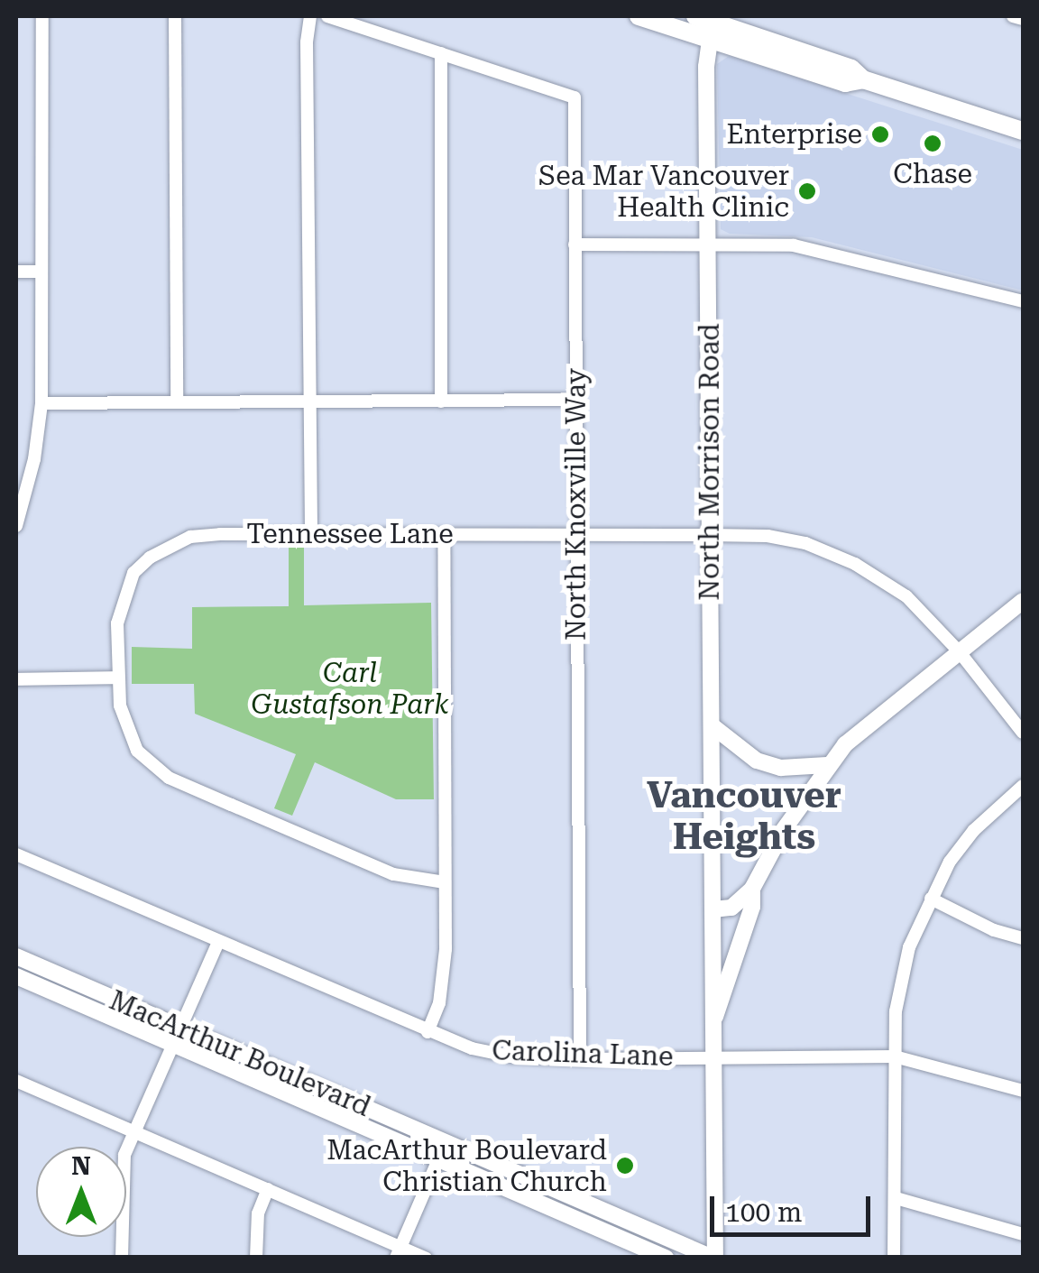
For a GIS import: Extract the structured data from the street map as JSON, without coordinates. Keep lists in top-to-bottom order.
{
  "streets": {
    "street": [
      "North Morrison Road",
      "North Knoxville Way",
      "Tennessee Lane",
      "MacArthur Boulevard",
      "Carolina Lane"
    ]
  },
  "crossings": [
    ["North Morrison Road", "Tennessee Lane"],
    ["North Morrison Road", "MacArthur Boulevard"],
    ["North Morrison Road", "Carolina Lane"],
    ["North Knoxville Way", "Tennessee Lane"],
    ["North Knoxville Way", "Carolina Lane"]
  ],
  "districts": ["Vancouver Heights"],
  "parks": ["Carl Gustafson Park"],
  "places": [
    "Enterprise",
    "Chase",
    "Sea Mar Vancouver Health Clinic",
    "MacArthur Boulevard Christian Church"
  ],
  "scale_bar": "100 m",
  "north": "top"
}
